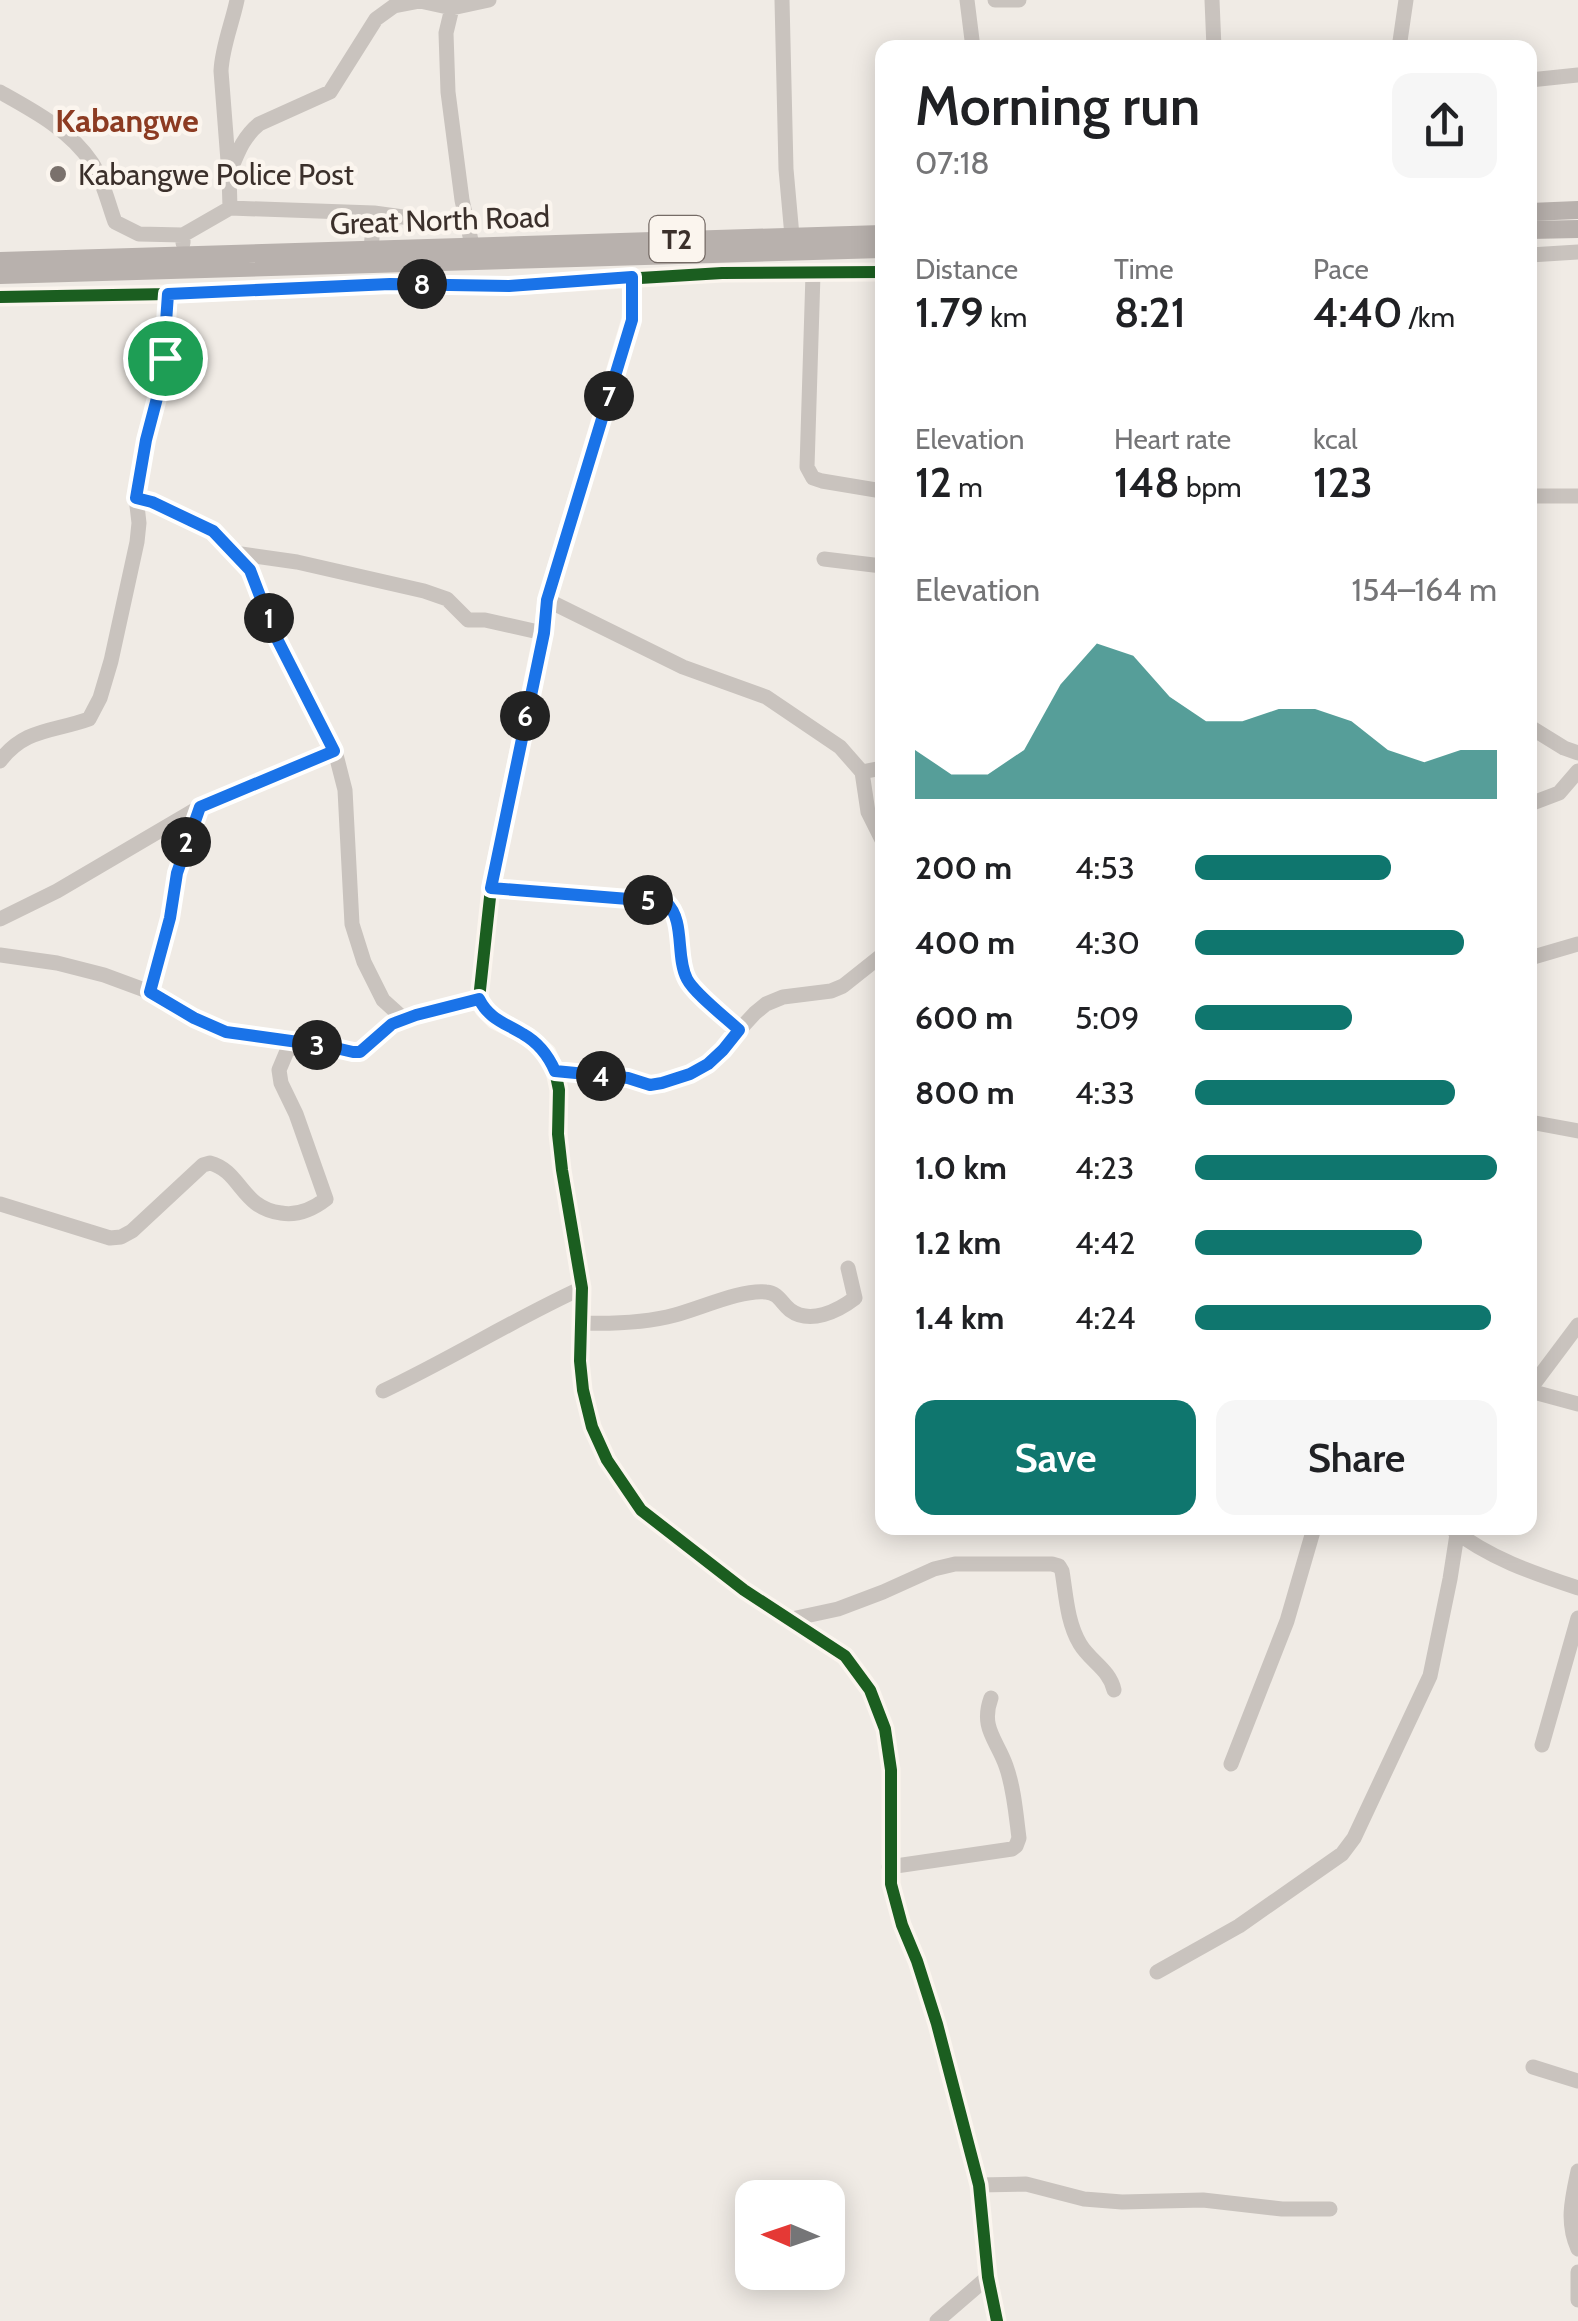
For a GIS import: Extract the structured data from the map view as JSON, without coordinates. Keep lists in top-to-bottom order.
{
  "streets": {
    "main road": ["Great North Road", "T2"]
  },
  "districts": ["Kabangwe"],
  "places": ["Kabangwe Police Post"],
  "north": "left",
  "page": {
    "heading": ["Morning run", "07:18"],
    "stats": [
      ["Distance", "1.79 km"],
      ["Time", "8:21"],
      ["Pace", "4:40 /km"],
      ["Elevation", "12 m"],
      ["Heart rate", "148 bpm"],
      ["kcal", "123"]
    ],
    "pins": [
      "8",
      "7",
      "1",
      "6",
      "2",
      "5",
      "3",
      "4"
    ],
    "chart": ["Elevation", "154–164 m"],
    "list": [
      {
        "name": "200 m",
        "note": "4:53"
      },
      {
        "name": "400 m",
        "note": "4:30"
      },
      {
        "name": "600 m",
        "note": "5:09"
      },
      {
        "name": "800 m",
        "note": "4:33"
      },
      {
        "name": "1.0 km",
        "note": "4:23"
      },
      {
        "name": "1.2 km",
        "note": "4:42"
      },
      {
        "name": "1.4 km",
        "note": "4:24"
      }
    ],
    "buttons": ["Save", "Share"]
  }
}
